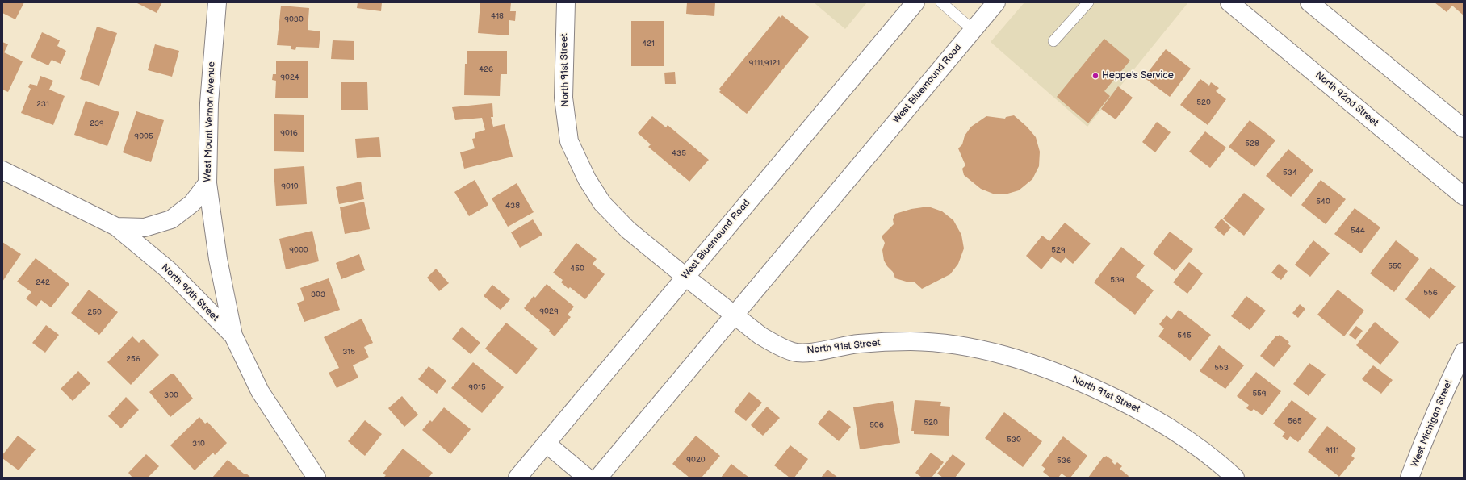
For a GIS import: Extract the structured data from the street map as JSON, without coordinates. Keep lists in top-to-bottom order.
{
  "streets": {
    "street": [
      "North 91st Street",
      "West Bluemound Road",
      "North 92nd Street",
      "West Mount Vernon Avenue",
      "North 90th Street",
      "West Michigan Street"
    ]
  },
  "crossings": [
    ["North 91st Street", "West Bluemound Road"],
    ["West Mount Vernon Avenue", "North 90th Street"]
  ],
  "places": ["Heppe's Service"],
  "house_numbers": [
    "418",
    "9030",
    "421",
    "9111,9121",
    "426",
    "9024",
    "520",
    "231",
    "239",
    "9016",
    "9005",
    "528",
    "435",
    "534",
    "9010",
    "540",
    "438",
    "544",
    "9000",
    "529",
    "550",
    "450",
    "539",
    "242",
    "556",
    "303",
    "9029",
    "250",
    "545",
    "315",
    "256",
    "553",
    "9015",
    "559",
    "300",
    "565",
    "520",
    "506",
    "530",
    "310",
    "9111",
    "9020",
    "536"
  ]
}
